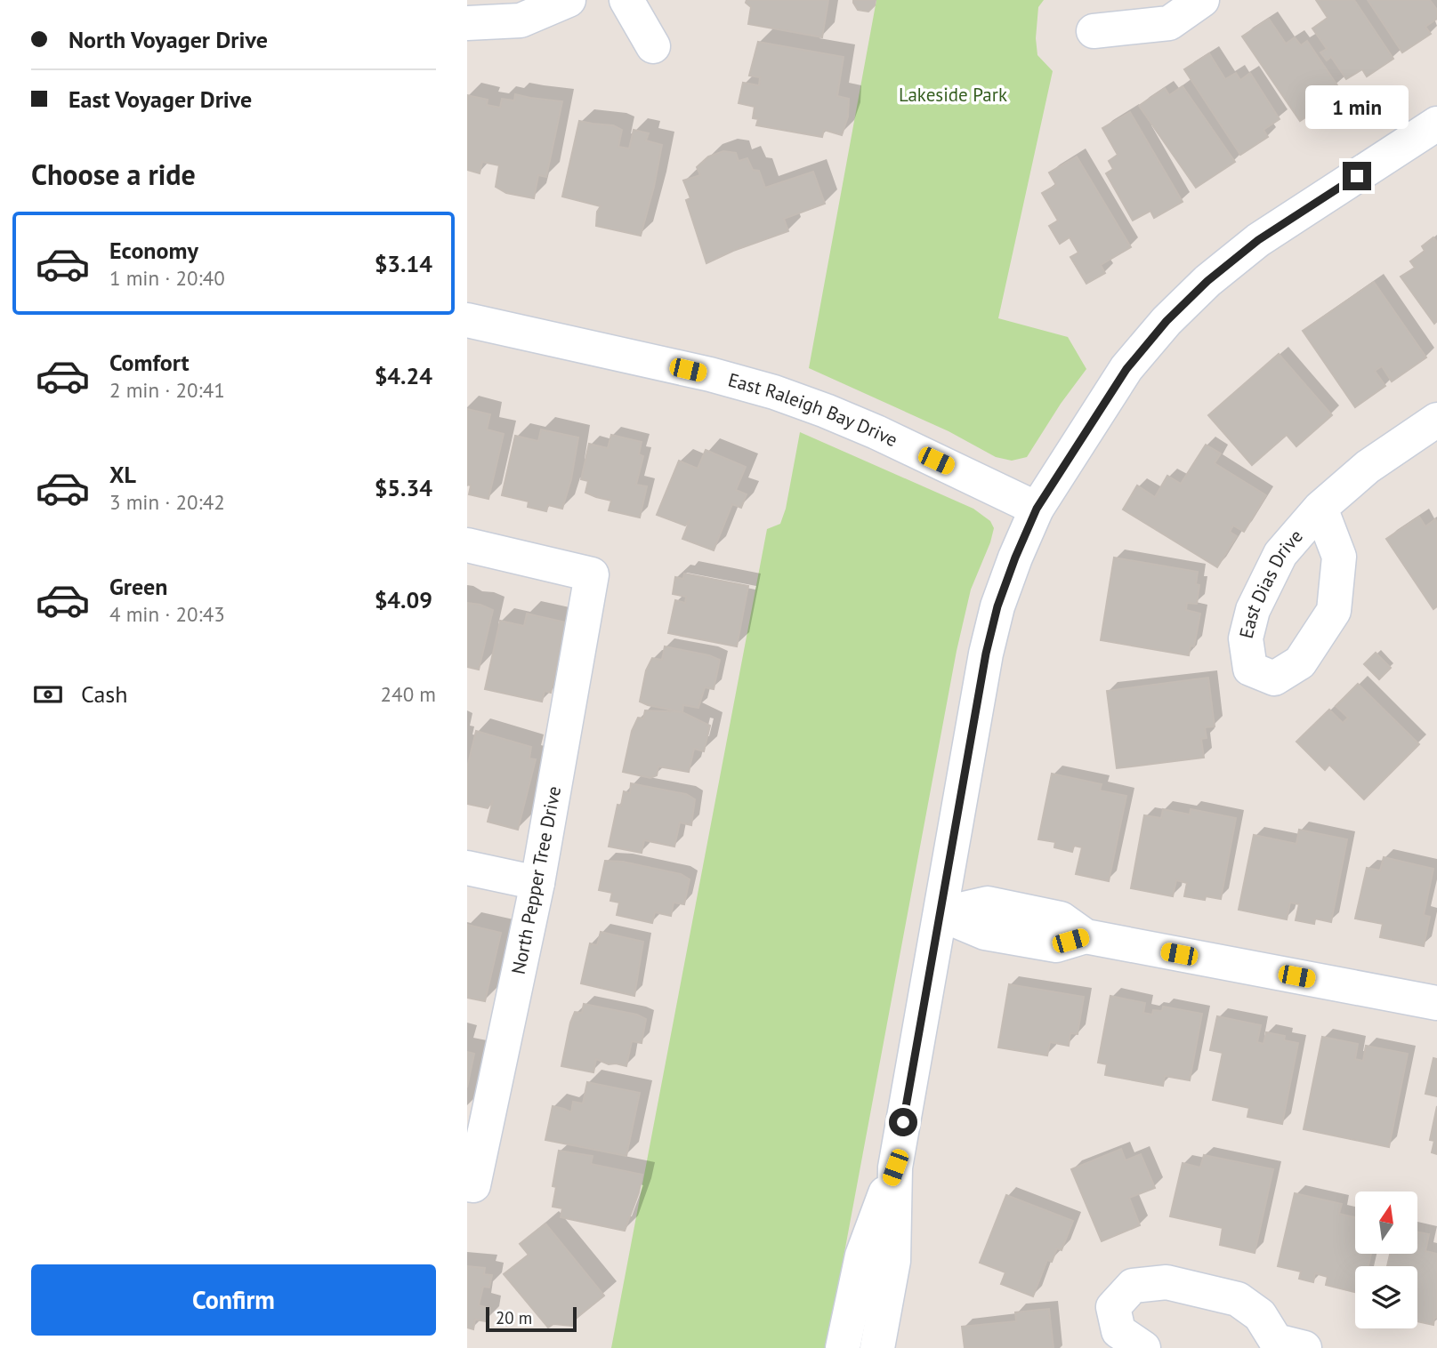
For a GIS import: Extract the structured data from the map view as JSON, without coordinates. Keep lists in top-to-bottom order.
{
  "streets": {
    "street": ["East Raleigh Bay Drive", "North Pepper Tree Drive"]
  },
  "parks": ["Lakeside Park"],
  "scale_bar": "20 m",
  "north": "top",
  "page": {
    "banner": ["North Voyager Drive", "East Voyager Drive"],
    "bubble": "1 min",
    "heading": "Choose a ride",
    "list": [
      {
        "name": "Economy",
        "note": "1 min · 20:40",
        "value": "$3.14"
      },
      {
        "name": "Comfort",
        "note": "2 min · 20:41",
        "value": "$4.24"
      },
      {
        "name": "XL",
        "note": "3 min · 20:42",
        "value": "$5.34"
      },
      {
        "name": "Green",
        "note": "4 min · 20:43",
        "value": "$4.09"
      }
    ],
    "pay": ["Cash", "240 m"],
    "buttons": "Confirm",
    "scale": "20 m"
  }
}
